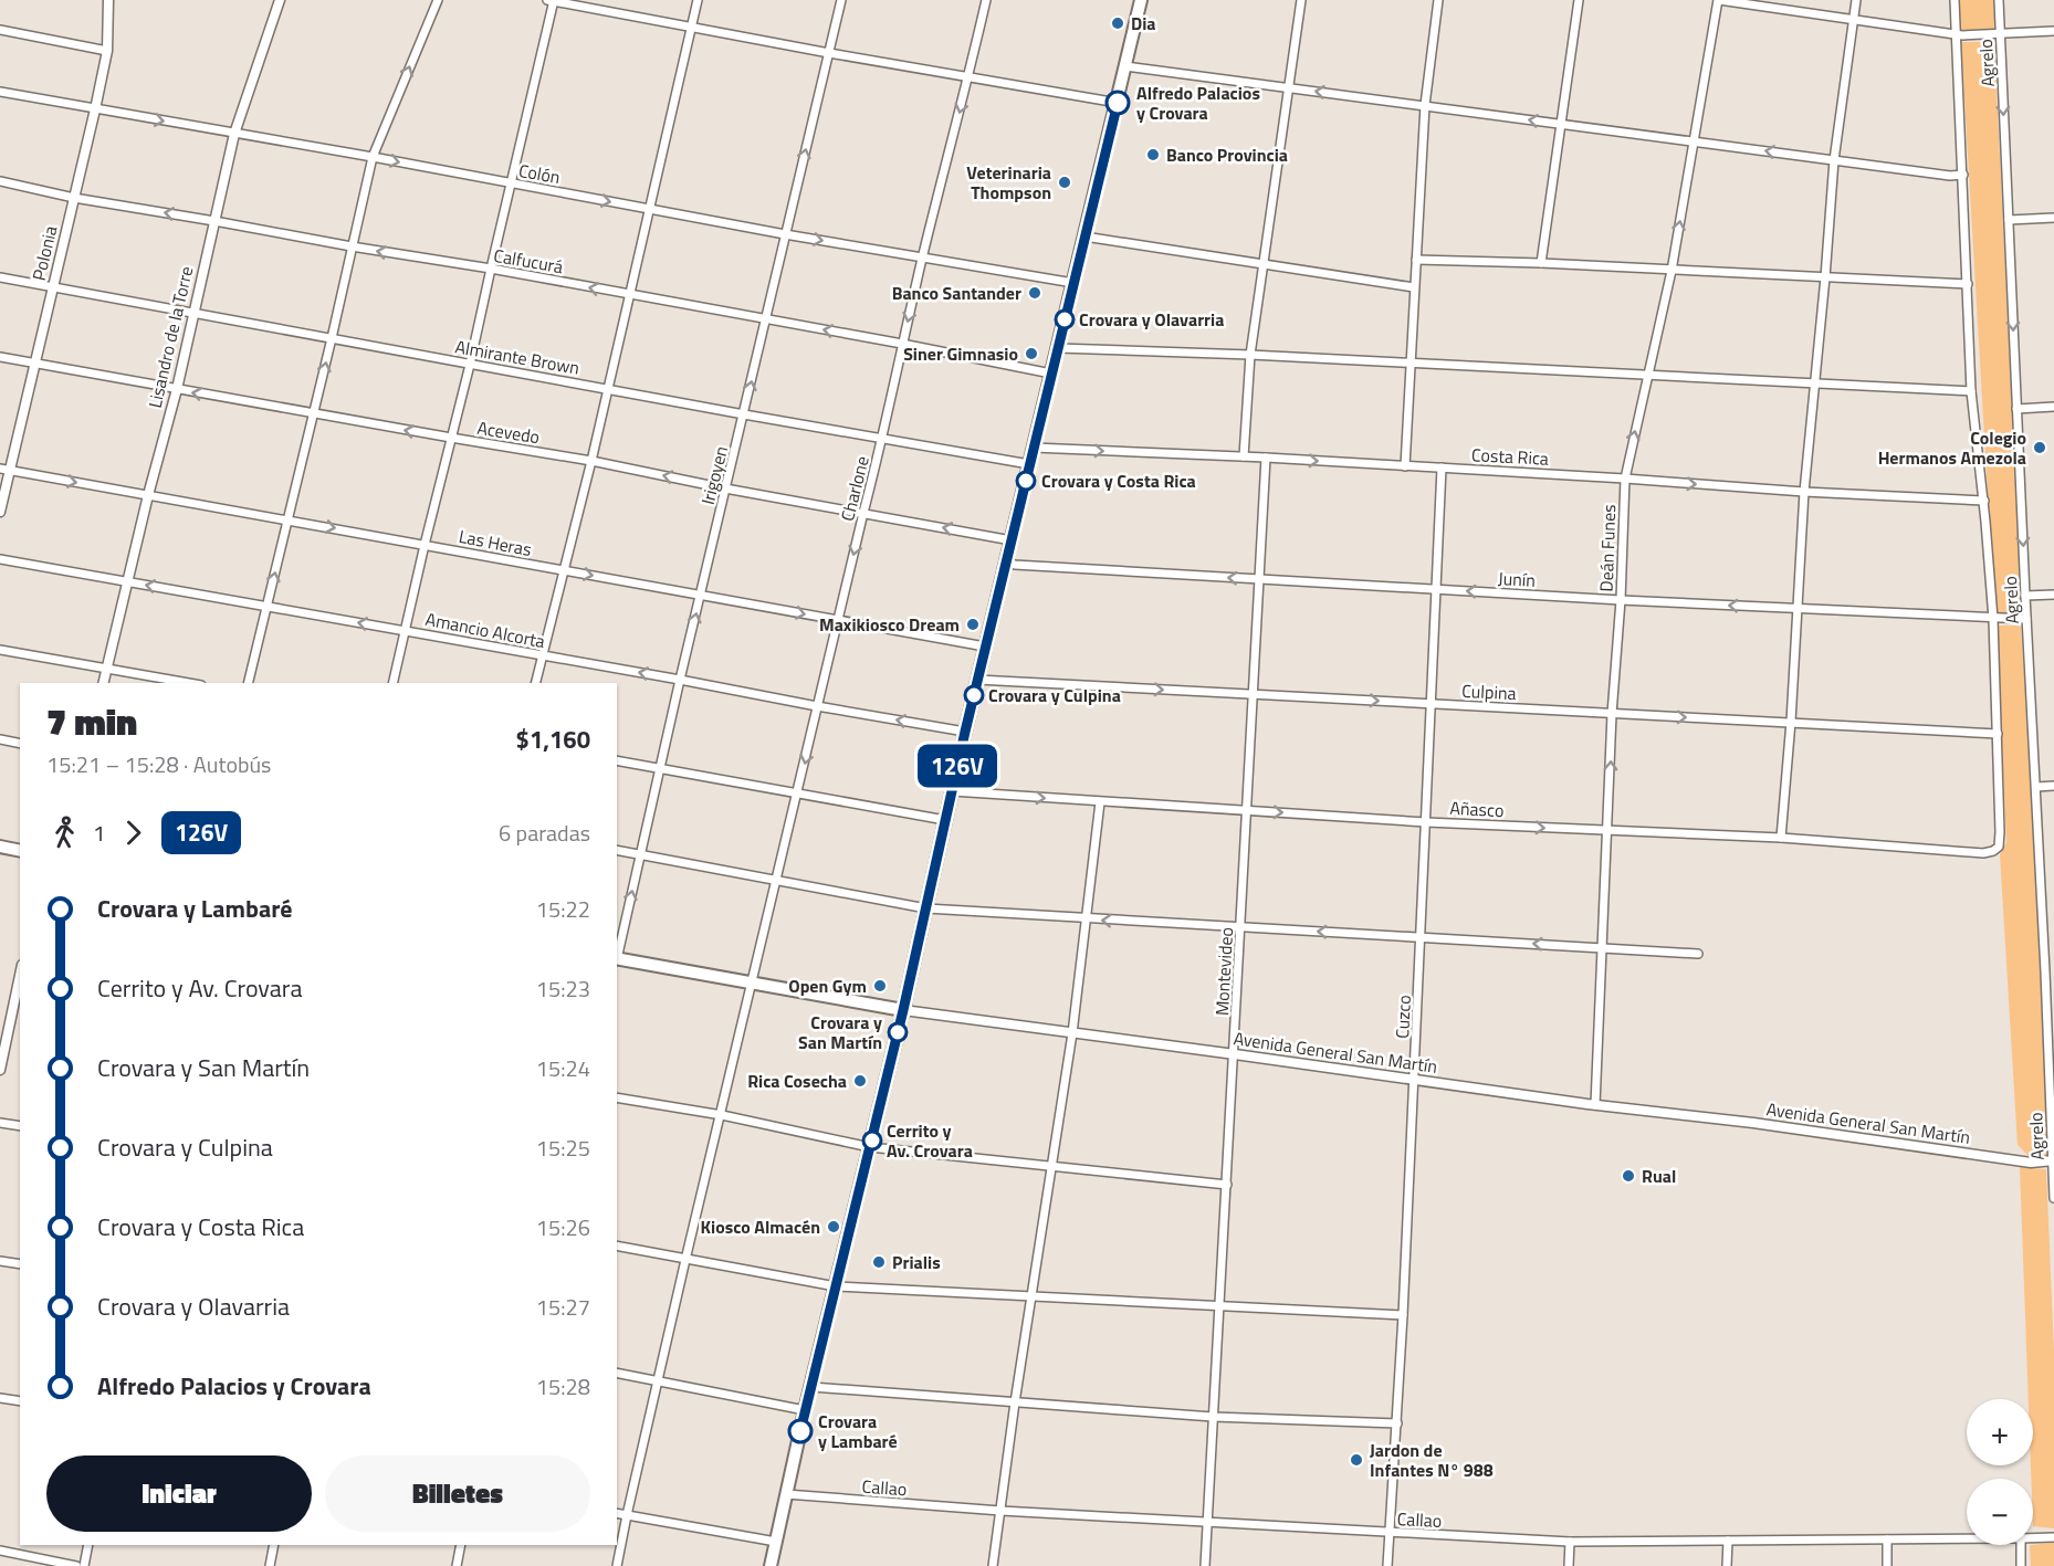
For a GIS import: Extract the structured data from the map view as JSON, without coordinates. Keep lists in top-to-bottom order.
{
  "streets": {
    "main road": ["Avenida General San Martín"],
    "street": [
      "Agrelo",
      "Colón",
      "Polonia",
      "Calfucurá",
      "Lisandro de la Torre",
      "Almirante Brown",
      "Acevedo",
      "Costa Rica",
      "Irigoyen",
      "Charlone",
      "Las Heras",
      "Deán Funes",
      "Junín",
      "Amancio Alcorta",
      "Culpina",
      "Añasco",
      "Montevideo",
      "Cuzco",
      "Callao"
    ]
  },
  "crossings": [
    ["Agrelo", "Junín"],
    ["Agrelo", "Avenida General San Martín"],
    ["Colón", "Polonia"],
    ["Colón", "Lisandro de la Torre"],
    ["Colón", "Irigoyen"],
    ["Colón", "Charlone"],
    ["Polonia", "Calfucurá"],
    ["Polonia", "Almirante Brown"],
    ["Polonia", "Acevedo"],
    ["Polonia", "Las Heras"],
    ["Calfucurá", "Lisandro de la Torre"],
    ["Calfucurá", "Irigoyen"],
    ["Calfucurá", "Charlone"],
    ["Lisandro de la Torre", "Almirante Brown"],
    ["Lisandro de la Torre", "Acevedo"],
    ["Lisandro de la Torre", "Las Heras"],
    ["Lisandro de la Torre", "Amancio Alcorta"],
    ["Almirante Brown", "Irigoyen"],
    ["Almirante Brown", "Charlone"],
    ["Acevedo", "Irigoyen"],
    ["Acevedo", "Charlone"],
    ["Costa Rica", "Deán Funes"],
    ["Costa Rica", "Montevideo"],
    ["Costa Rica", "Cuzco"],
    ["Irigoyen", "Las Heras"],
    ["Irigoyen", "Amancio Alcorta"],
    ["Charlone", "Las Heras"],
    ["Charlone", "Amancio Alcorta"],
    ["Charlone", "Avenida General San Martín"],
    ["Deán Funes", "Junín"],
    ["Deán Funes", "Culpina"],
    ["Deán Funes", "Añasco"],
    ["Deán Funes", "Avenida General San Martín"],
    ["Junín", "Montevideo"],
    ["Junín", "Cuzco"],
    ["Culpina", "Añasco"],
    ["Culpina", "Montevideo"],
    ["Culpina", "Cuzco"],
    ["Añasco", "Montevideo"],
    ["Añasco", "Cuzco"],
    ["Montevideo", "Avenida General San Martín"],
    ["Montevideo", "Callao"],
    ["Cuzco", "Avenida General San Martín"],
    ["Cuzco", "Callao"]
  ],
  "one_way": [
    "Colón",
    "Calfucurá",
    "Acevedo",
    "Costa Rica",
    "Irigoyen",
    "Las Heras",
    "Junín",
    "Amancio Alcorta",
    "Culpina",
    "Añasco"
  ],
  "places": [
    "Dia",
    "Alfredo Palacios y Crovara",
    "Banco Provincia",
    "Veterinaria Thompson",
    "Banco Santander",
    "Crovara y Olavarria",
    "Siner Gimnasio",
    "Colegio Hermanos Amezola",
    "Crovara y Costa Rica",
    "Maxikiosco Dream",
    "Crovara y Culpina",
    "Open Gym",
    "Crovara y San Martín",
    "Rica Cosecha",
    "Cerrito y Av. Crovara",
    "Rual",
    "Kiosco Almacén",
    "Prialis",
    "Crovara y Lambaré",
    "Jardon de Infantes N° 988"
  ],
  "lines": ["bus line 126V"],
  "page": {
    "on_map": "126V",
    "heading": ["7 min", "15:21 – 15:28 · Autobús", "$1,160"],
    "legs": ["1", "126V", "6 paradas"],
    "list": [
      {
        "name": "Crovara y Lambaré",
        "value": "15:22"
      },
      {
        "name": "Cerrito y Av. Crovara",
        "value": "15:23"
      },
      {
        "name": "Crovara y San Martín",
        "value": "15:24"
      },
      {
        "name": "Crovara y Culpina",
        "value": "15:25"
      },
      {
        "name": "Crovara y Costa Rica",
        "value": "15:26"
      },
      {
        "name": "Crovara y Olavarria",
        "value": "15:27"
      },
      {
        "name": "Alfredo Palacios y Crovara",
        "value": "15:28"
      }
    ],
    "map_buttons": ["+", "−"],
    "buttons": ["Iniciar", "Billetes"]
  }
}
